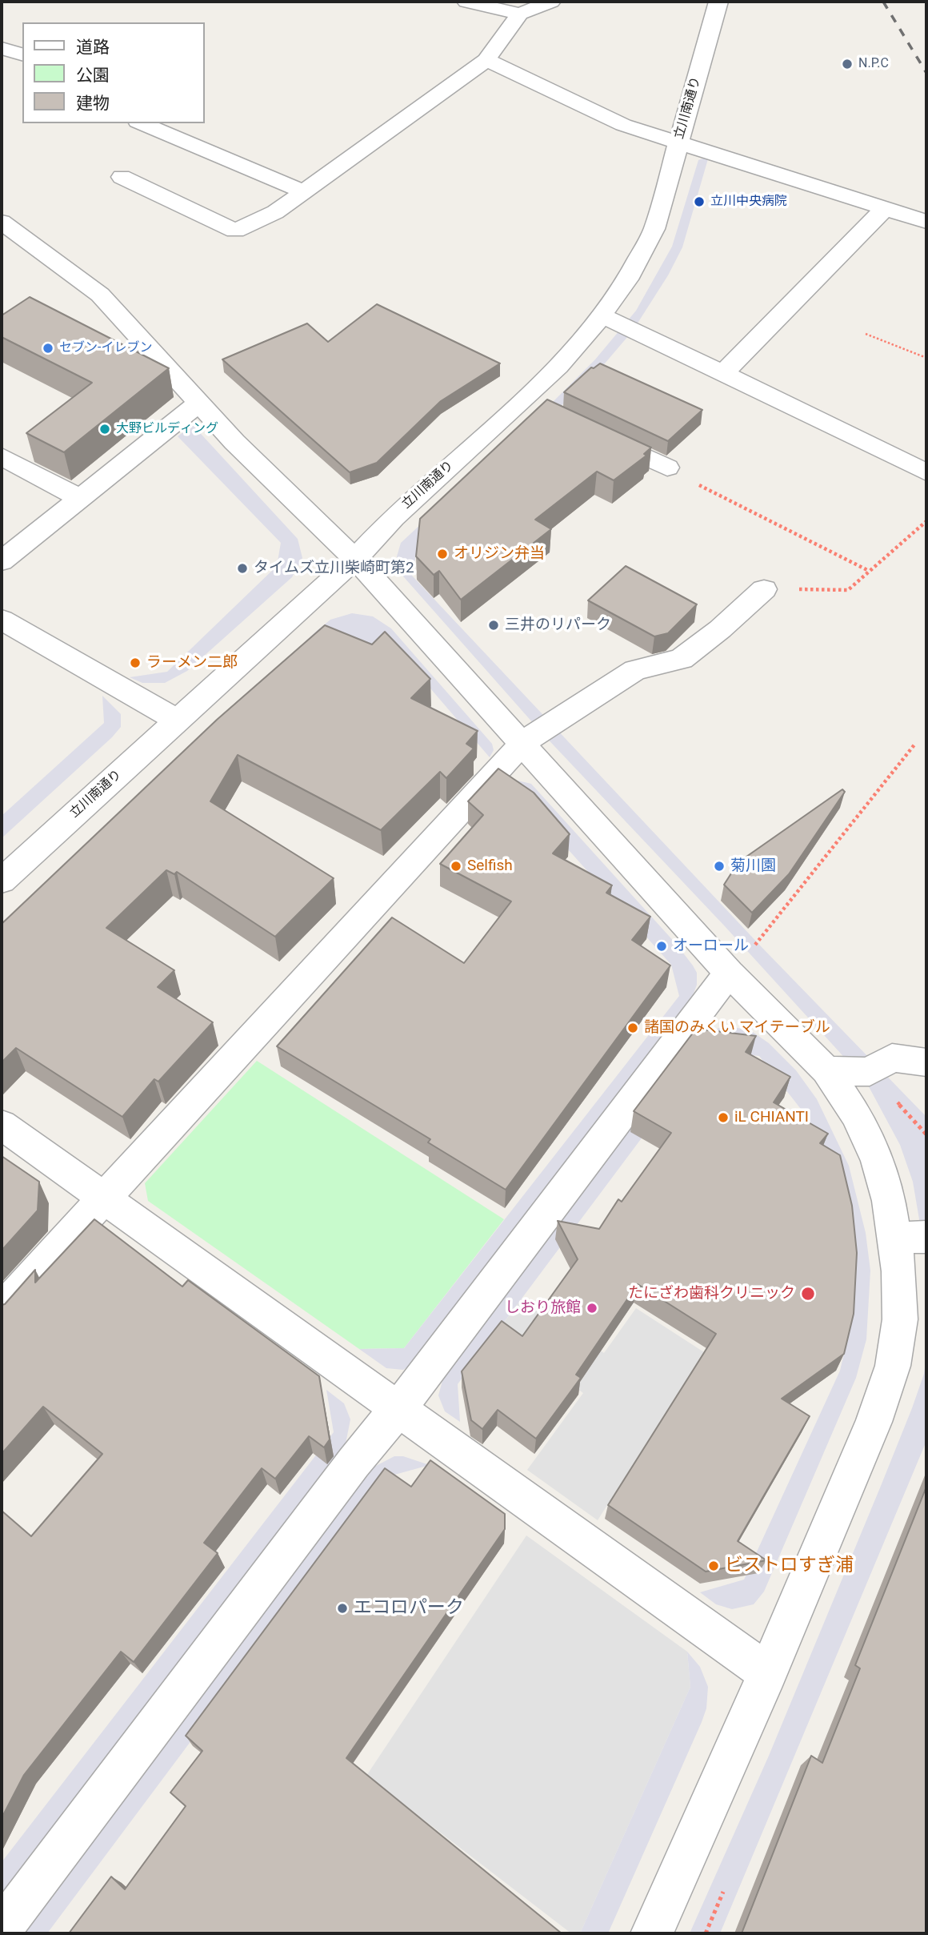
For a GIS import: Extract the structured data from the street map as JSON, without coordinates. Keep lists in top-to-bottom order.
{
  "streets": {
    "street": ["立川南通り"]
  },
  "places": [
    "N.P.C",
    "立川中央病院",
    "セブン-イレブン",
    "大野ビルディング",
    "オリジン弁当",
    "タイムズ立川柴崎町第2",
    "三井のリパーク",
    "ラーメン二郎",
    "Selfish",
    "菊川園",
    "オーロール",
    "諸国のみくい マイテーブル",
    "iL CHIANTI",
    "たにざわ歯科クリニック",
    "しおり旅館",
    "ビストロすぎ浦",
    "エコロパーク"
  ],
  "legend": ["道路", "公園", "建物"]
}
